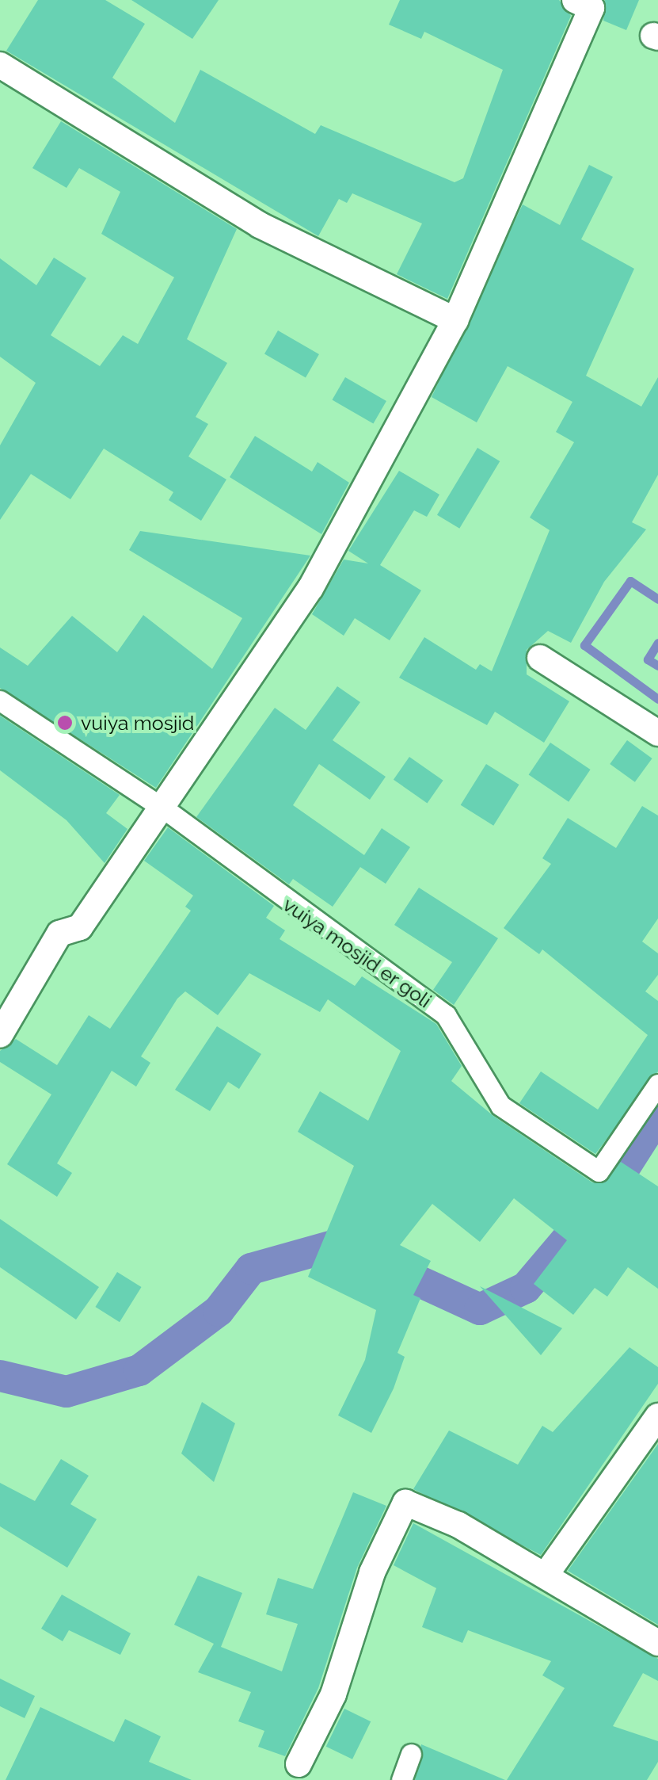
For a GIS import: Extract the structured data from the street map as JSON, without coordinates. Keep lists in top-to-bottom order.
{
  "streets": {
    "street": ["vuiya mosjid er goli"]
  },
  "places": ["vuiya mosjid"]
}
